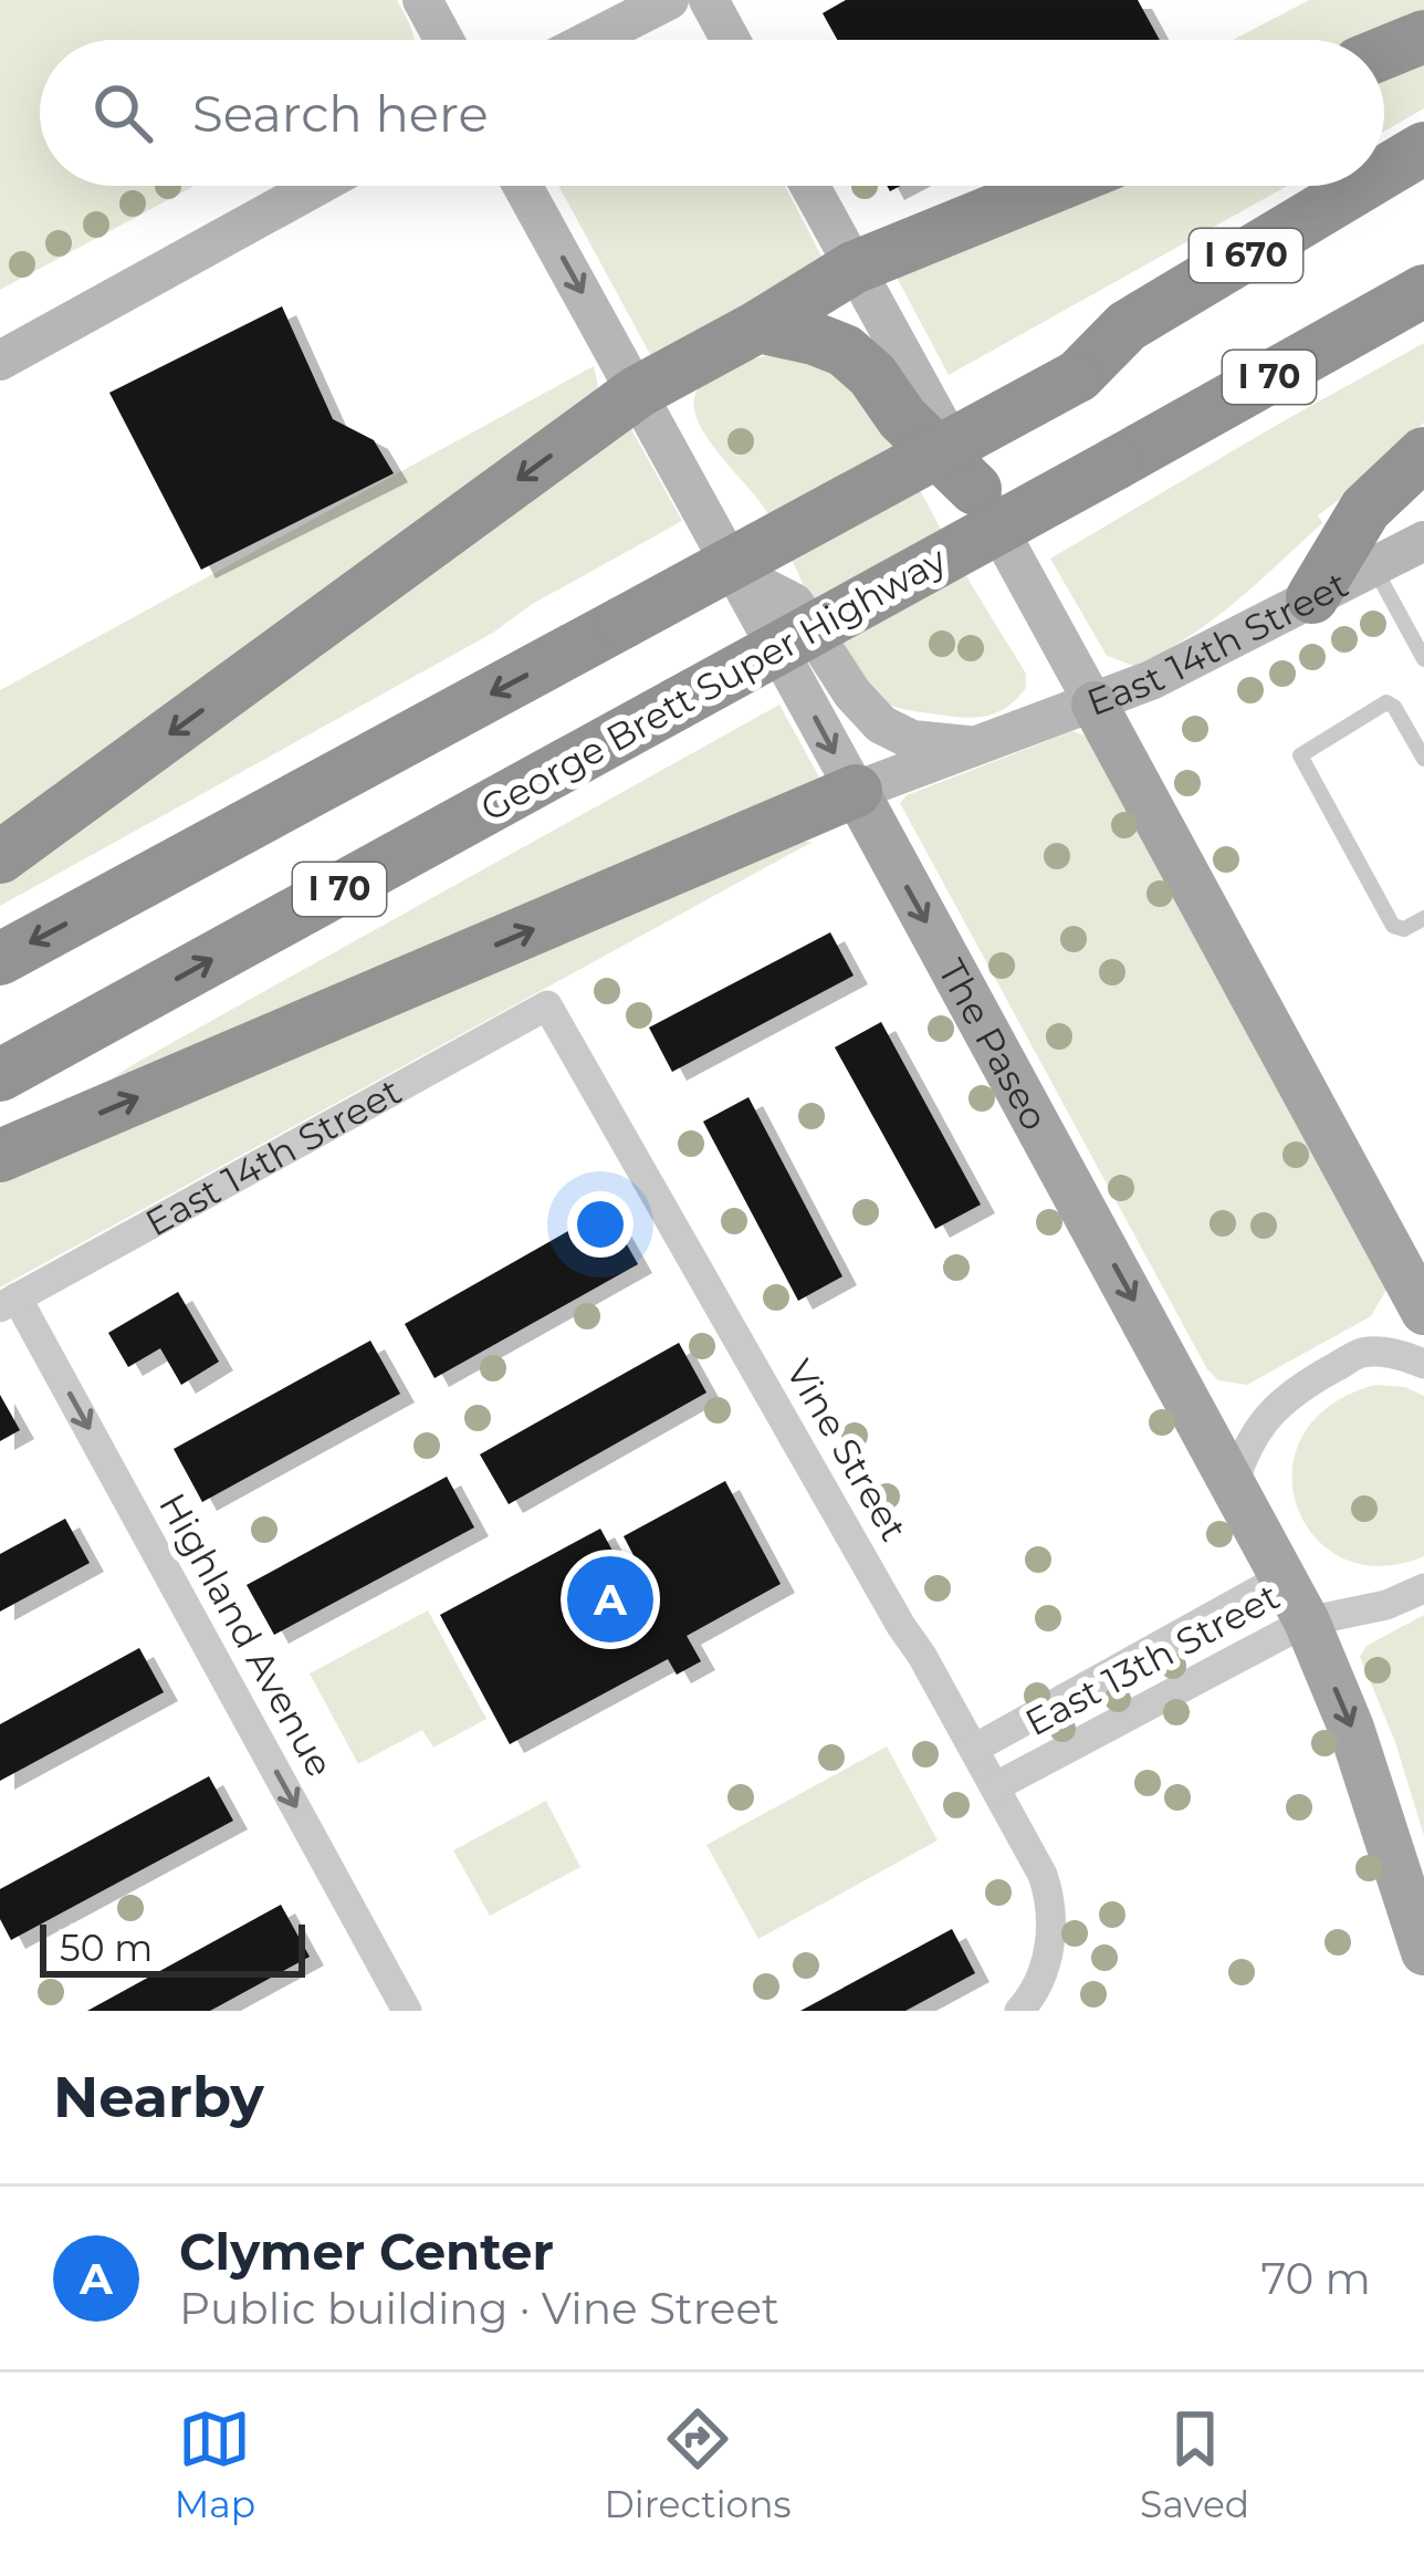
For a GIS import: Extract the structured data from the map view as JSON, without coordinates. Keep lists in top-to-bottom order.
{
  "streets": {
    "highway": ["I 670", "I 70", "George Brett Super Highway"],
    "main road": ["East 14th Street", "The Paseo"],
    "street": ["Vine Street", "Highland Avenue", "East 13th Street"]
  },
  "crossings": [
    ["I 670", "I 70"],
    ["East 14th Street", "The Paseo"],
    ["East 14th Street", "Vine Street"],
    ["East 14th Street", "Highland Avenue"],
    ["The Paseo", "East 13th Street"],
    ["Vine Street", "East 13th Street"]
  ],
  "one_way": ["Highland Avenue"],
  "scale_bar": "50 m",
  "page": {
    "search": "Search here",
    "pins": "A",
    "scale": "50 m",
    "heading": "Nearby",
    "list": [
      {
        "mark": "A",
        "name": "Clymer Center",
        "note": "Public building · Vine Street",
        "value": "70 m"
      }
    ],
    "nav": ["Map", "Directions", "Saved"]
  }
}
